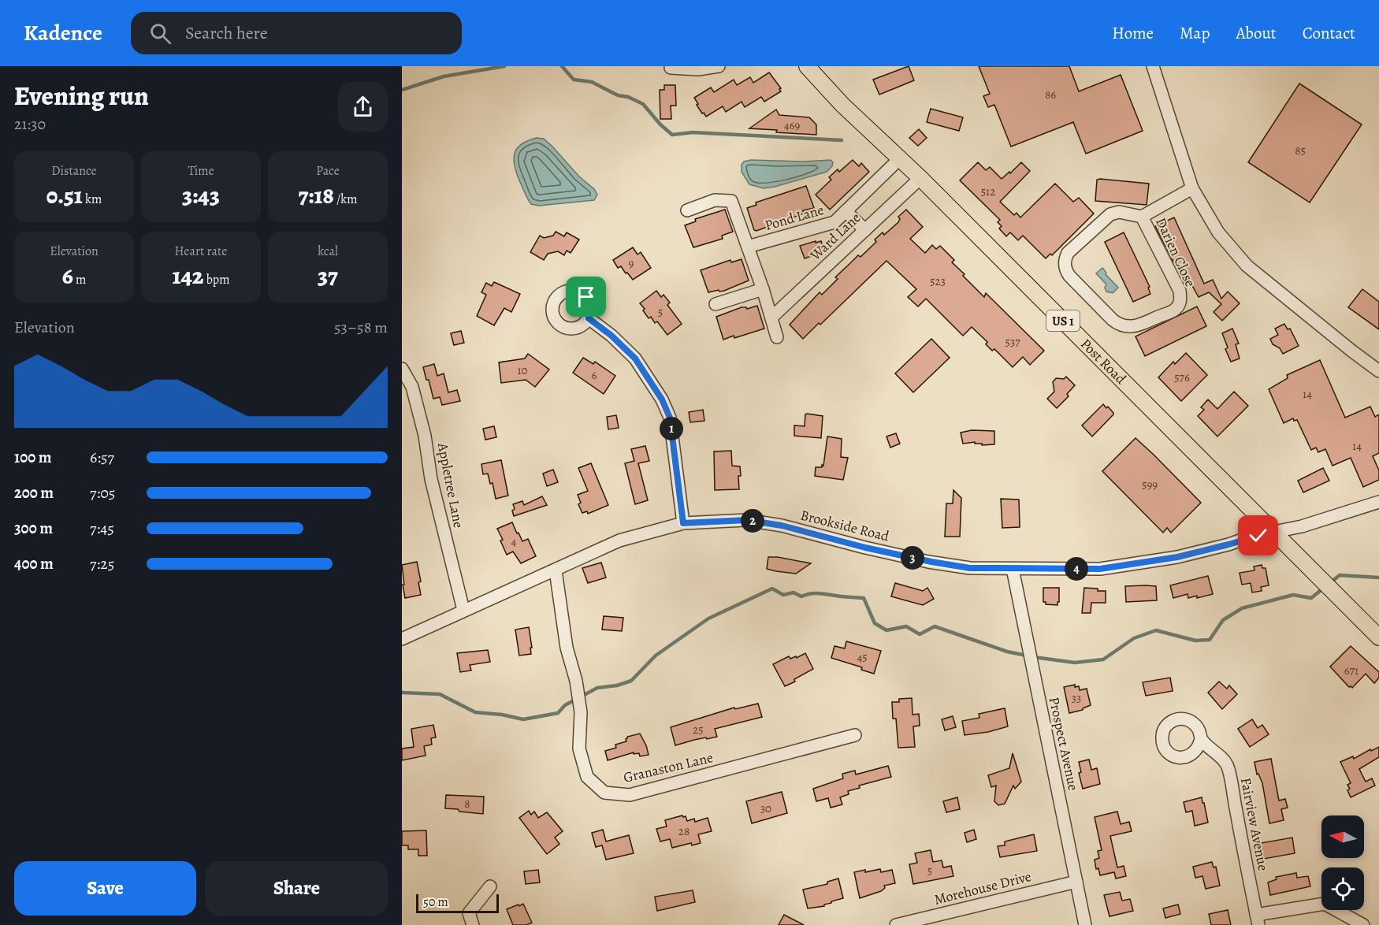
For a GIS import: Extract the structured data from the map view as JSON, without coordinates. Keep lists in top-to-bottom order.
{
  "streets": {
    "main road": ["US 1", "Post Road"],
    "street": [
      "Pond Lane",
      "Ward Lane",
      "Darien Close",
      "Appletree Lane",
      "Brookside Road",
      "Prospect Avenue",
      "Granaston Lane",
      "Fairview Avenue",
      "Morehouse Drive"
    ]
  },
  "crossings": [
    ["Pond Lane", "Ward Lane"],
    ["Pond Lane", "Post Road"],
    ["Ward Lane", "Post Road"],
    ["Post Road", "Brookside Road"],
    ["Appletree Lane", "Brookside Road"],
    ["Brookside Road", "Prospect Avenue"],
    ["Brookside Road", "Granaston Lane"],
    ["Prospect Avenue", "Morehouse Drive"]
  ],
  "house_numbers": [
    "86",
    "469",
    "85",
    "512",
    "9",
    "523",
    "5",
    "537",
    "10",
    "6",
    "576",
    "14",
    "14",
    "599",
    "4",
    "45",
    "671",
    "33",
    "25",
    "8",
    "30",
    "28",
    "5"
  ],
  "scale_bar": "50 m",
  "north": "left",
  "page": {
    "header": "Kadence",
    "search": "Search here",
    "nav": [
      "Home",
      "Map",
      "About",
      "Contact"
    ],
    "heading": ["Evening run", "21:30"],
    "stats": [
      ["Distance", "0.51 km"],
      ["Time", "3:43"],
      ["Pace", "7:18 /km"],
      ["Elevation", "6 m"],
      ["Heart rate", "142 bpm"],
      ["kcal", "37"]
    ],
    "chart": ["Elevation", "53–58 m"],
    "pins": [
      "1",
      "2",
      "3",
      "4"
    ],
    "list": [
      {
        "name": "100 m",
        "note": "6:57"
      },
      {
        "name": "200 m",
        "note": "7:05"
      },
      {
        "name": "300 m",
        "note": "7:45"
      },
      {
        "name": "400 m",
        "note": "7:25"
      }
    ],
    "buttons": ["Save", "Share"],
    "scale": "50 m"
  }
}
